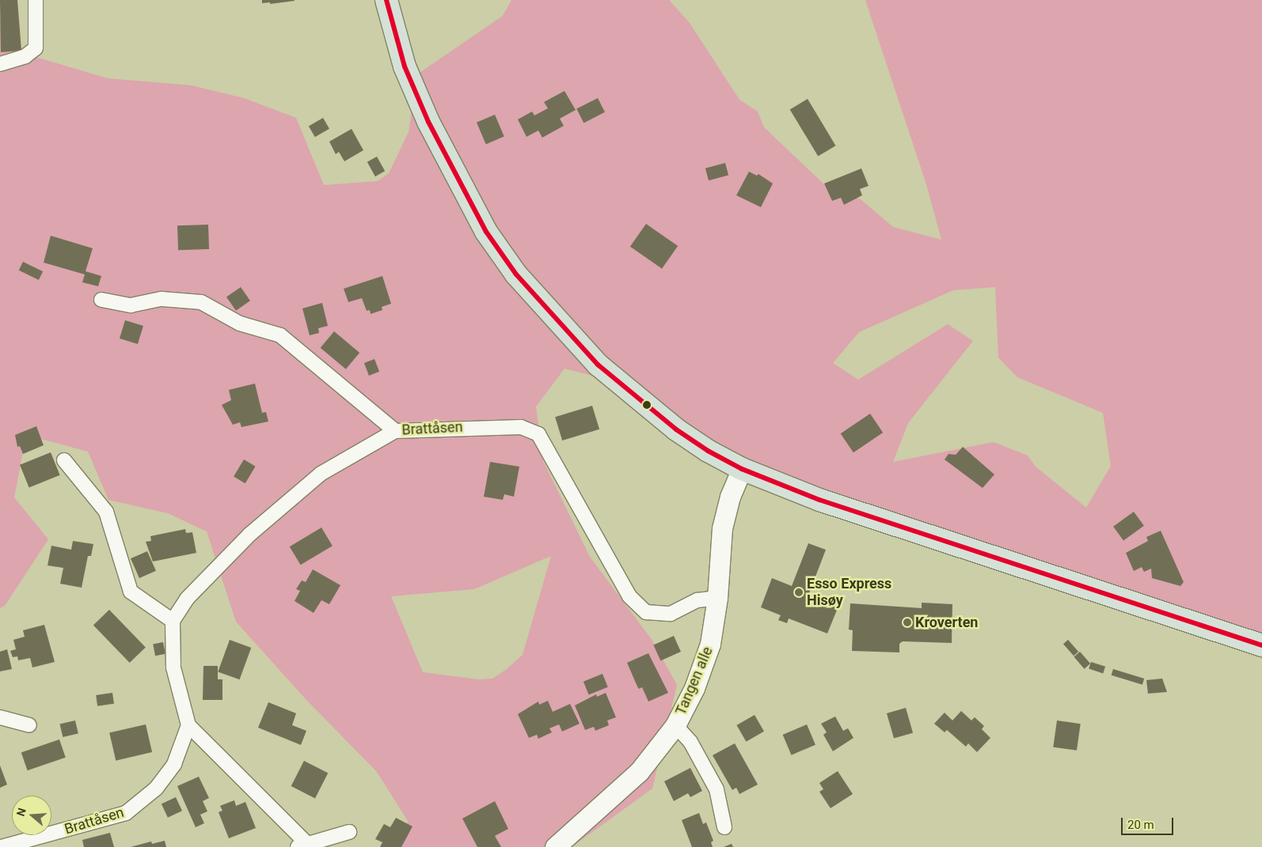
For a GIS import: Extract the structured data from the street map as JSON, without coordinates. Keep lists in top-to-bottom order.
{
  "streets": {
    "main road": ["Tangen alle"],
    "street": ["Brattåsen"]
  },
  "crossings": [
    ["Brattåsen", "Tangen alle"]
  ],
  "places": ["Esso Express Hisøy", "Kroverten"],
  "scale_bar": "20 m",
  "north": "left"
}
